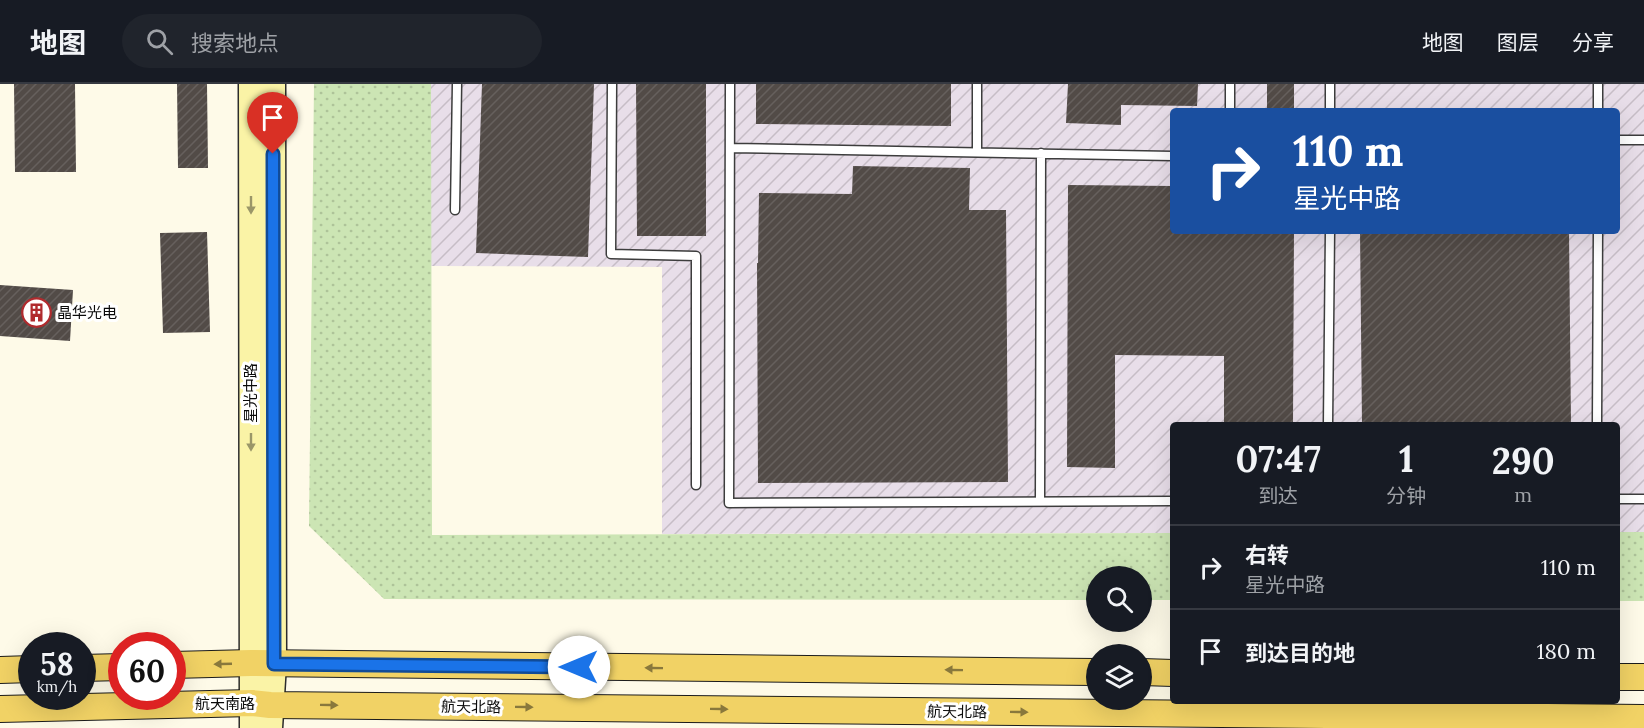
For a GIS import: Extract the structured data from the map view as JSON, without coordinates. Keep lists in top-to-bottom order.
{
  "streets": {
    "main road": ["星光中路", "航天南路", "航天北路"]
  },
  "crossings": [
    ["星光中路", "航天南路"],
    ["星光中路", "航天北路"],
    ["航天南路", "航天北路"]
  ],
  "places": {
    "building": ["晶华光电"]
  },
  "page": {
    "header": "地图",
    "search": "搜索地点",
    "nav": ["地图", "图层", "分享"],
    "turn": ["110 m", "星光中路"],
    "eta": [
      "07:47",
      "到达",
      "1",
      "分钟",
      "290",
      "m"
    ],
    "list": [
      {
        "name": "右转",
        "note": "星光中路",
        "value": "110 m"
      },
      {
        "name": "到达目的地",
        "value": "180 m"
      }
    ],
    "speed": "58 km/h",
    "limit": "60"
  }
}
